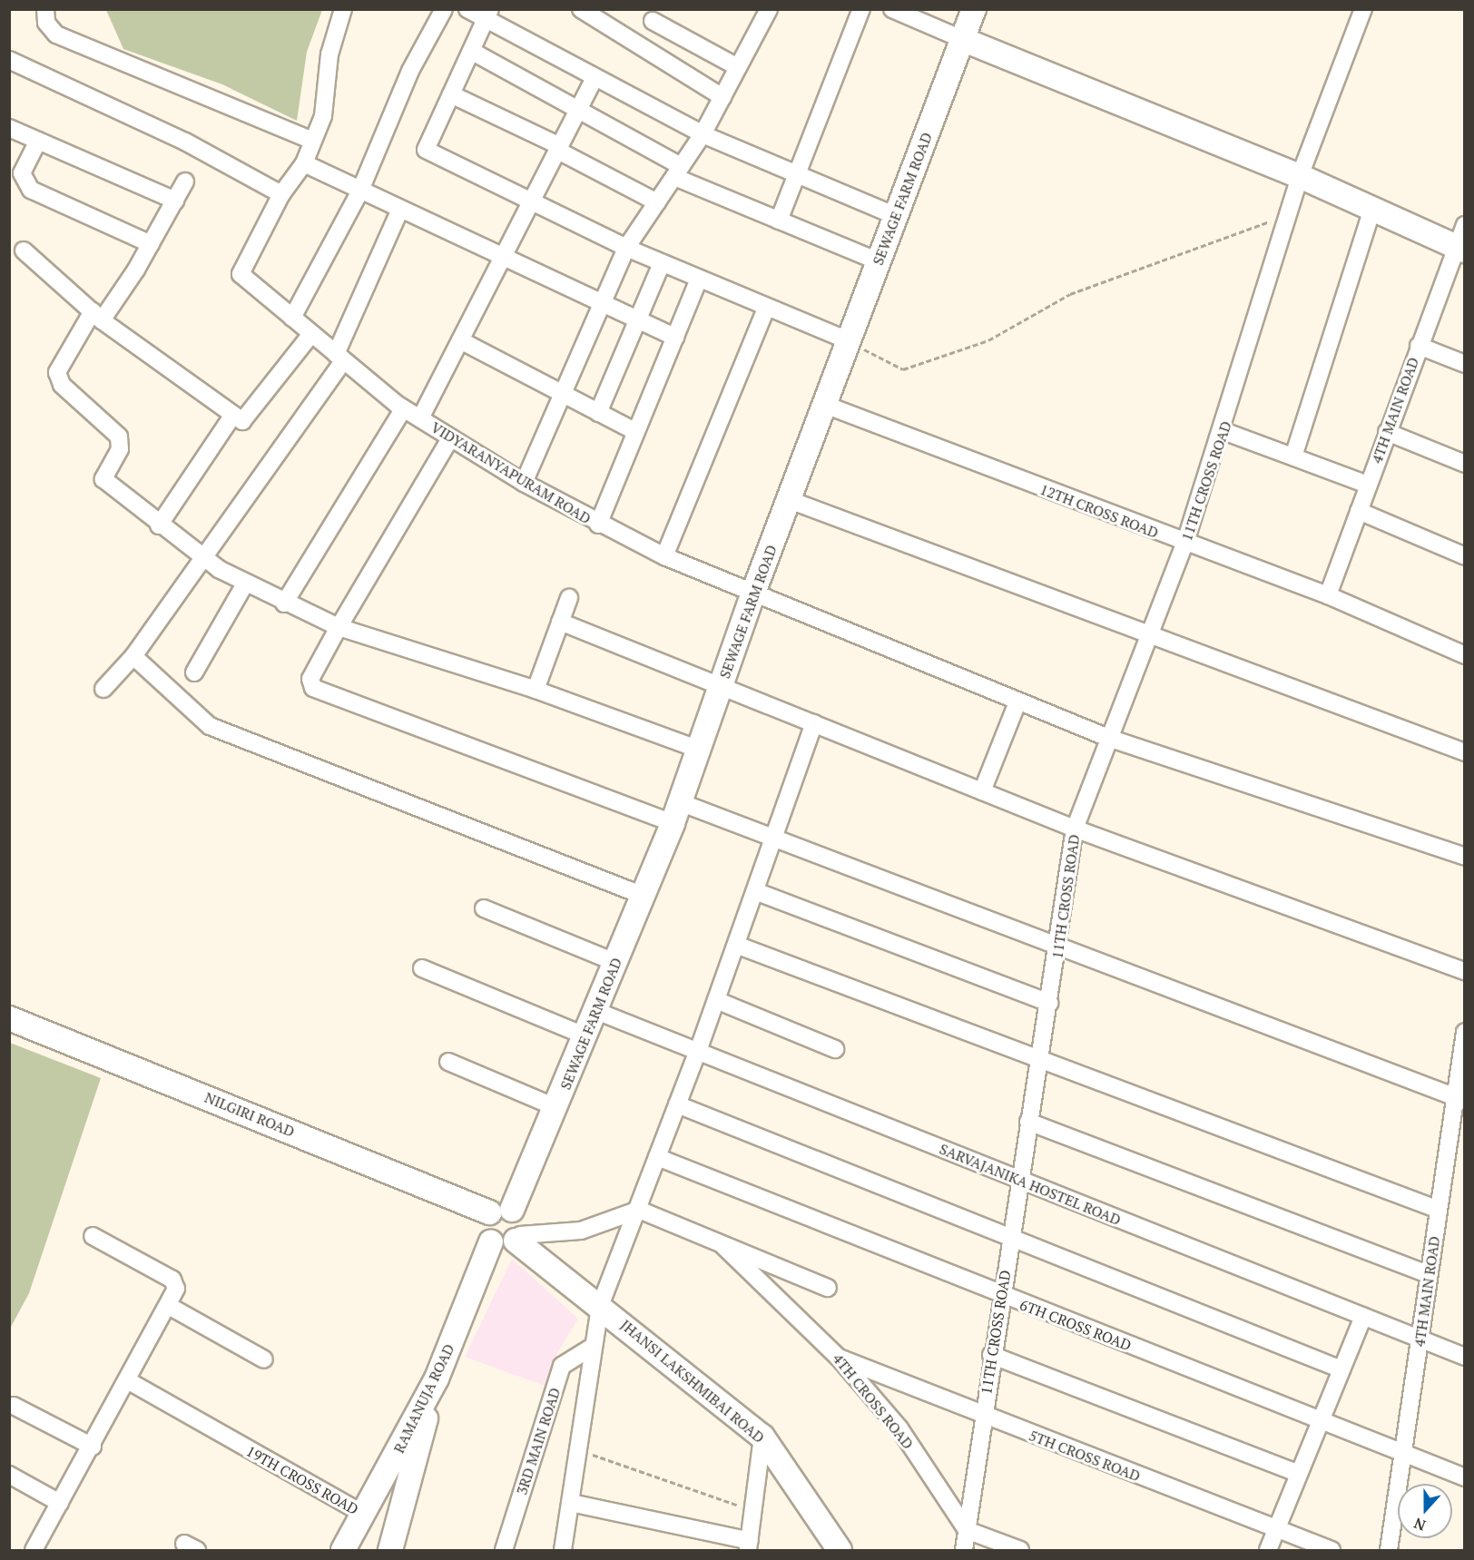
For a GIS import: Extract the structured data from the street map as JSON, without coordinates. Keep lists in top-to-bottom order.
{
  "streets": {
    "main road": [
      "SEWAGE FARM ROAD",
      "NILGIRI ROAD",
      "JHANSI LAKSHMIBAI ROAD",
      "RAMANUJA ROAD"
    ],
    "street": [
      "4TH MAIN ROAD",
      "VIDYARANYAPURAM ROAD",
      "11TH CROSS ROAD",
      "12TH CROSS ROAD",
      "SARVAJANIKA HOSTEL ROAD",
      "6TH CROSS ROAD",
      "4TH CROSS ROAD",
      "3RD MAIN ROAD",
      "5TH CROSS ROAD",
      "19TH CROSS ROAD"
    ]
  },
  "crossings": [
    ["SEWAGE FARM ROAD", "VIDYARANYAPURAM ROAD"],
    ["SEWAGE FARM ROAD", "12TH CROSS ROAD"],
    ["SEWAGE FARM ROAD", "NILGIRI ROAD"],
    ["SEWAGE FARM ROAD", "SARVAJANIKA HOSTEL ROAD"],
    ["SEWAGE FARM ROAD", "JHANSI LAKSHMIBAI ROAD"],
    ["SEWAGE FARM ROAD", "RAMANUJA ROAD"],
    ["4TH MAIN ROAD", "12TH CROSS ROAD"],
    ["4TH MAIN ROAD", "SARVAJANIKA HOSTEL ROAD"],
    ["4TH MAIN ROAD", "6TH CROSS ROAD"],
    ["VIDYARANYAPURAM ROAD", "11TH CROSS ROAD"],
    ["11TH CROSS ROAD", "12TH CROSS ROAD"],
    ["11TH CROSS ROAD", "SARVAJANIKA HOSTEL ROAD"],
    ["11TH CROSS ROAD", "6TH CROSS ROAD"],
    ["11TH CROSS ROAD", "4TH CROSS ROAD"],
    ["11TH CROSS ROAD", "5TH CROSS ROAD"],
    ["NILGIRI ROAD", "JHANSI LAKSHMIBAI ROAD"],
    ["NILGIRI ROAD", "RAMANUJA ROAD"],
    ["JHANSI LAKSHMIBAI ROAD", "RAMANUJA ROAD"],
    ["RAMANUJA ROAD", "19TH CROSS ROAD"],
    ["4TH CROSS ROAD", "5TH CROSS ROAD"]
  ],
  "north": "bottom"
}
